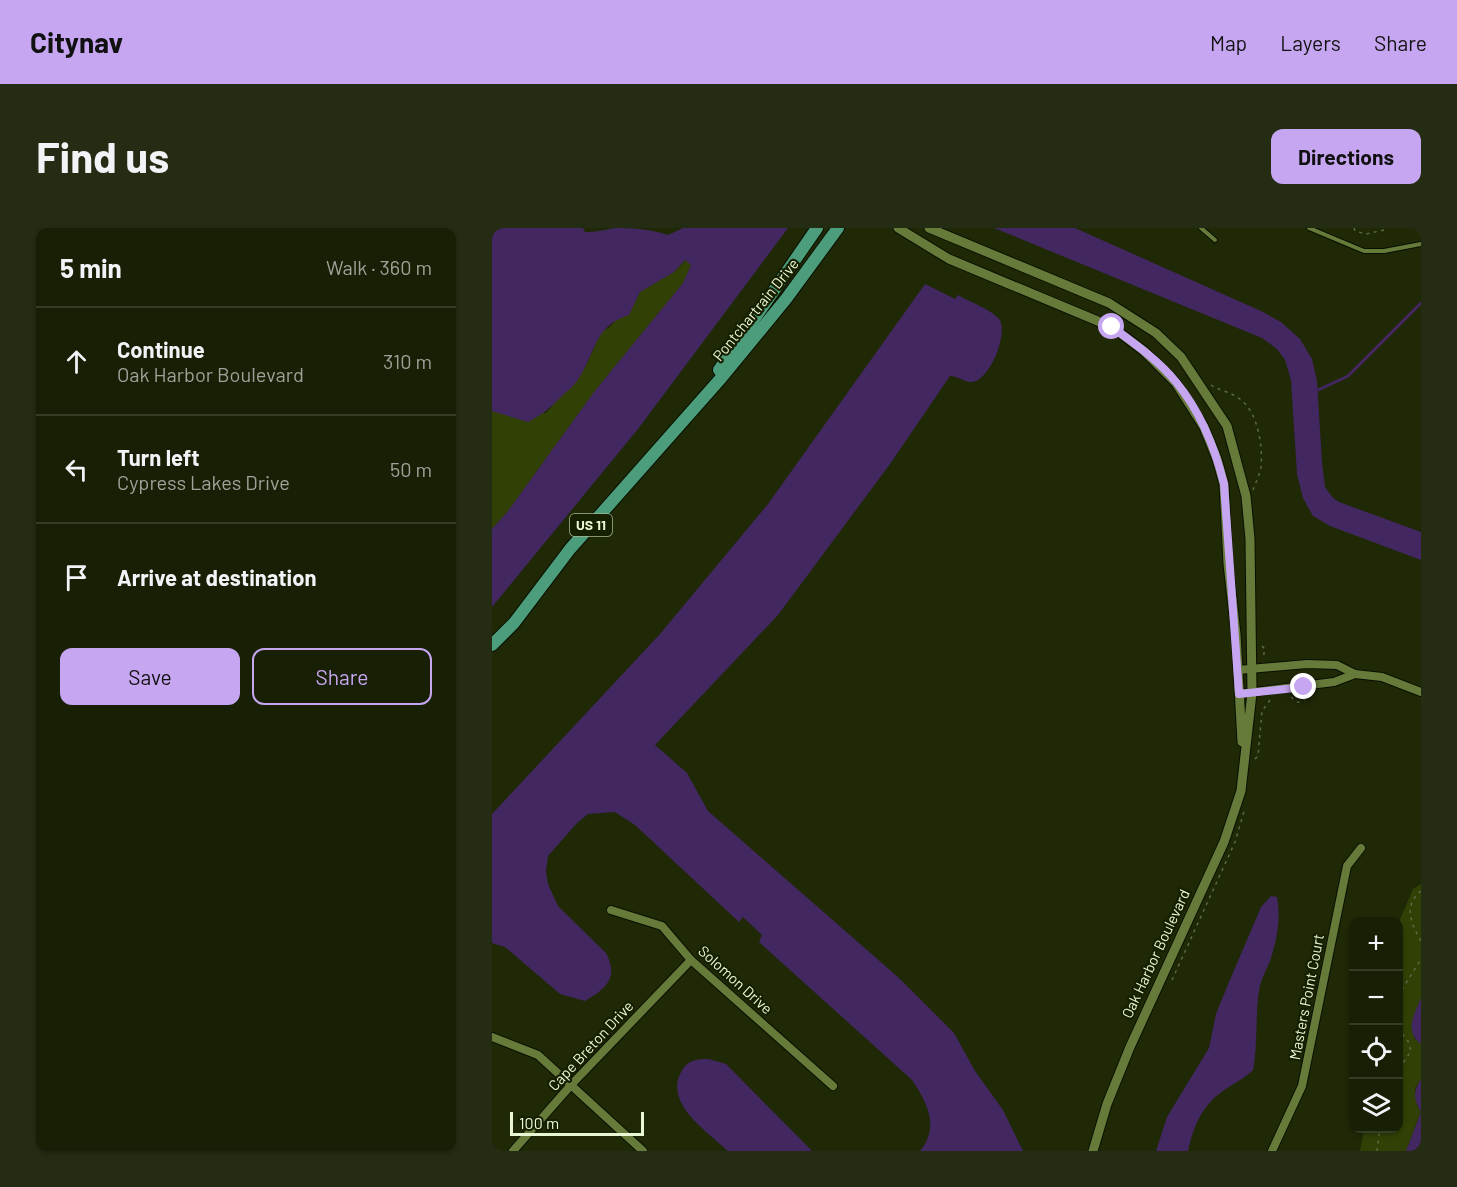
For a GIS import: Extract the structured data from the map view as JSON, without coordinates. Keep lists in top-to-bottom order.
{
  "streets": {
    "main road": ["Pontchartrain Drive", "US 11"],
    "street": [
      "Oak Harbor Boulevard",
      "Solomon Drive",
      "Masters Point Court",
      "Cape Breton Drive"
    ]
  },
  "crossings": [
    ["Solomon Drive", "Cape Breton Drive"]
  ],
  "scale_bar": "100 m",
  "page": {
    "header": "Citynav",
    "nav": ["Map", "Layers", "Share"],
    "buttons": [
      "Directions",
      ["Save", "Share"]
    ],
    "title": "Find us",
    "heading": ["5 min", "Walk · 360 m"],
    "list": [
      ["Continue", "Oak Harbor Boulevard", "310 m"],
      ["Turn left", "Cypress Lakes Drive", "50 m"],
      "Arrive at destination"
    ],
    "map_buttons": ["+", "−"],
    "scale": "100 m"
  }
}
